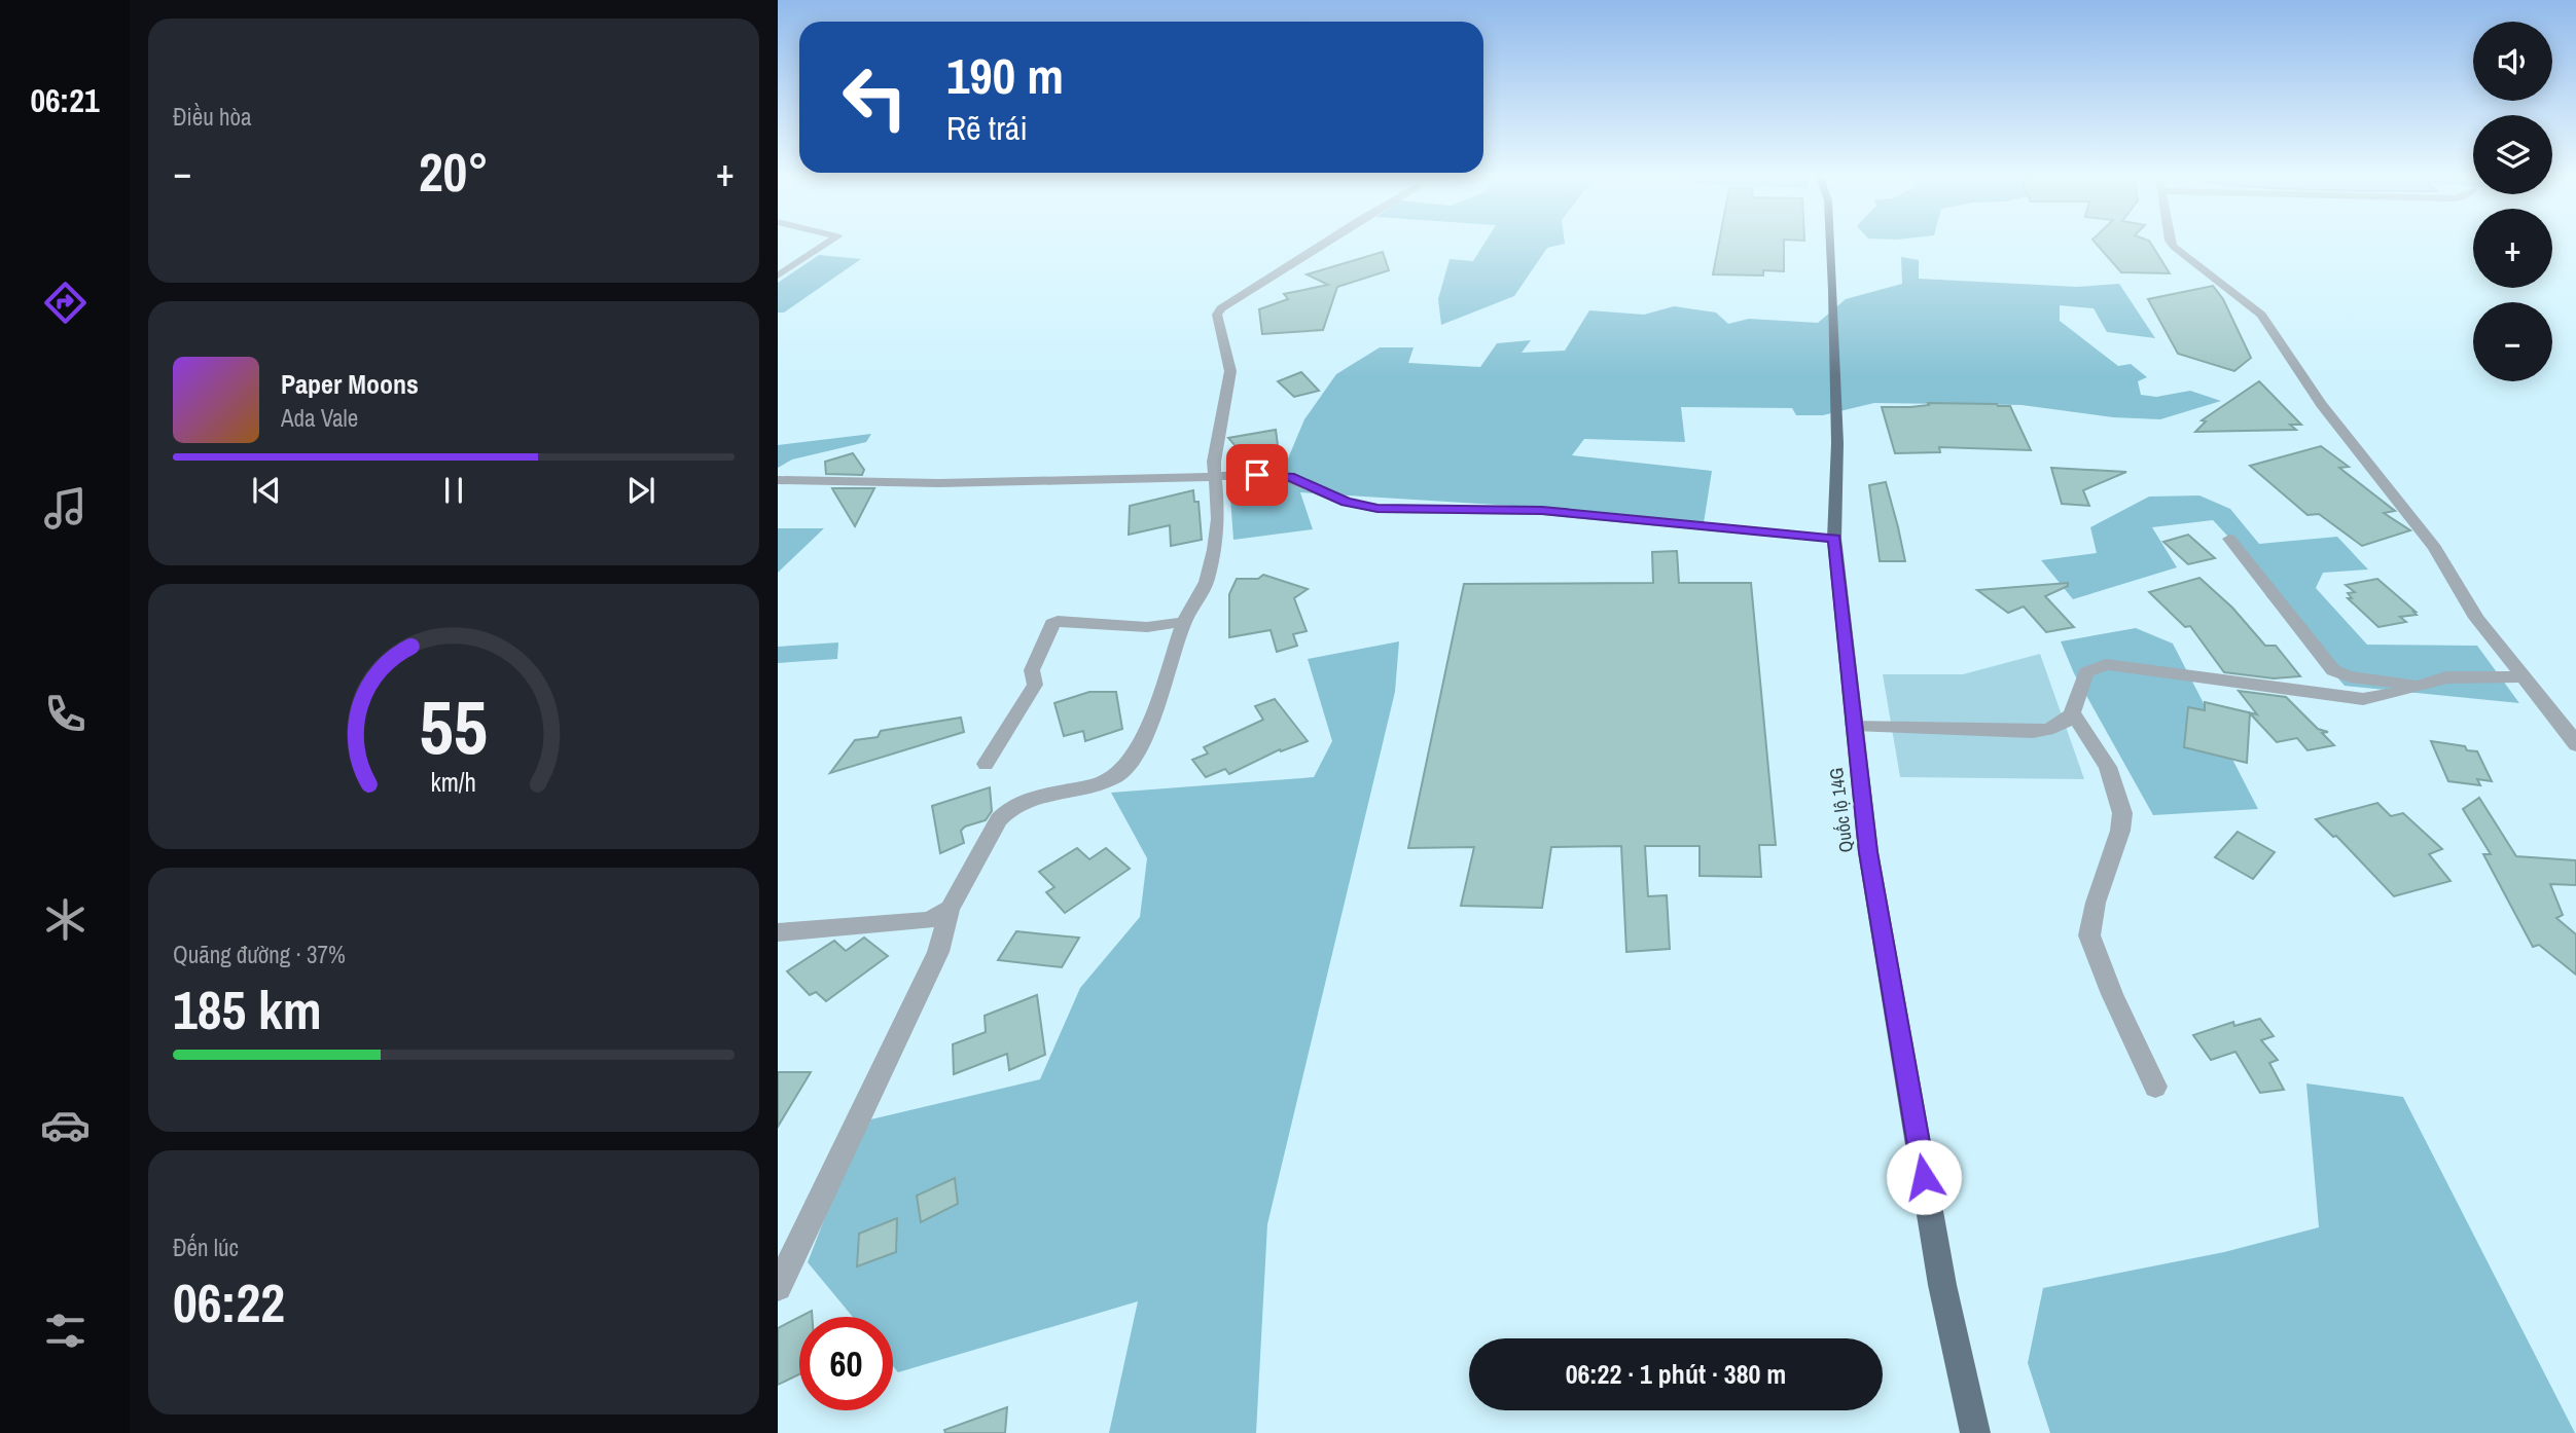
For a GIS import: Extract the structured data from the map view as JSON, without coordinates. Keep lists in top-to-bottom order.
{
  "streets": {
    "main road": ["Quốc lộ 14G"]
  },
  "page": {
    "tabs": "06:21",
    "tile": [
      "Điều hòa",
      ["Quãng đường · 37%", "185 km"],
      ["Đến lúc", "06:22"]
    ],
    "map_buttons": ["+", "−"],
    "turn": ["190 m", "Rẽ trái"],
    "heat": ["−", "20°", "+"],
    "song": ["Paper Moons", "Ada Vale"],
    "limit": "60",
    "trip": "06:22 · 1 phút · 380 m",
    "gauge": ["55", "km/h"]
  }
}
